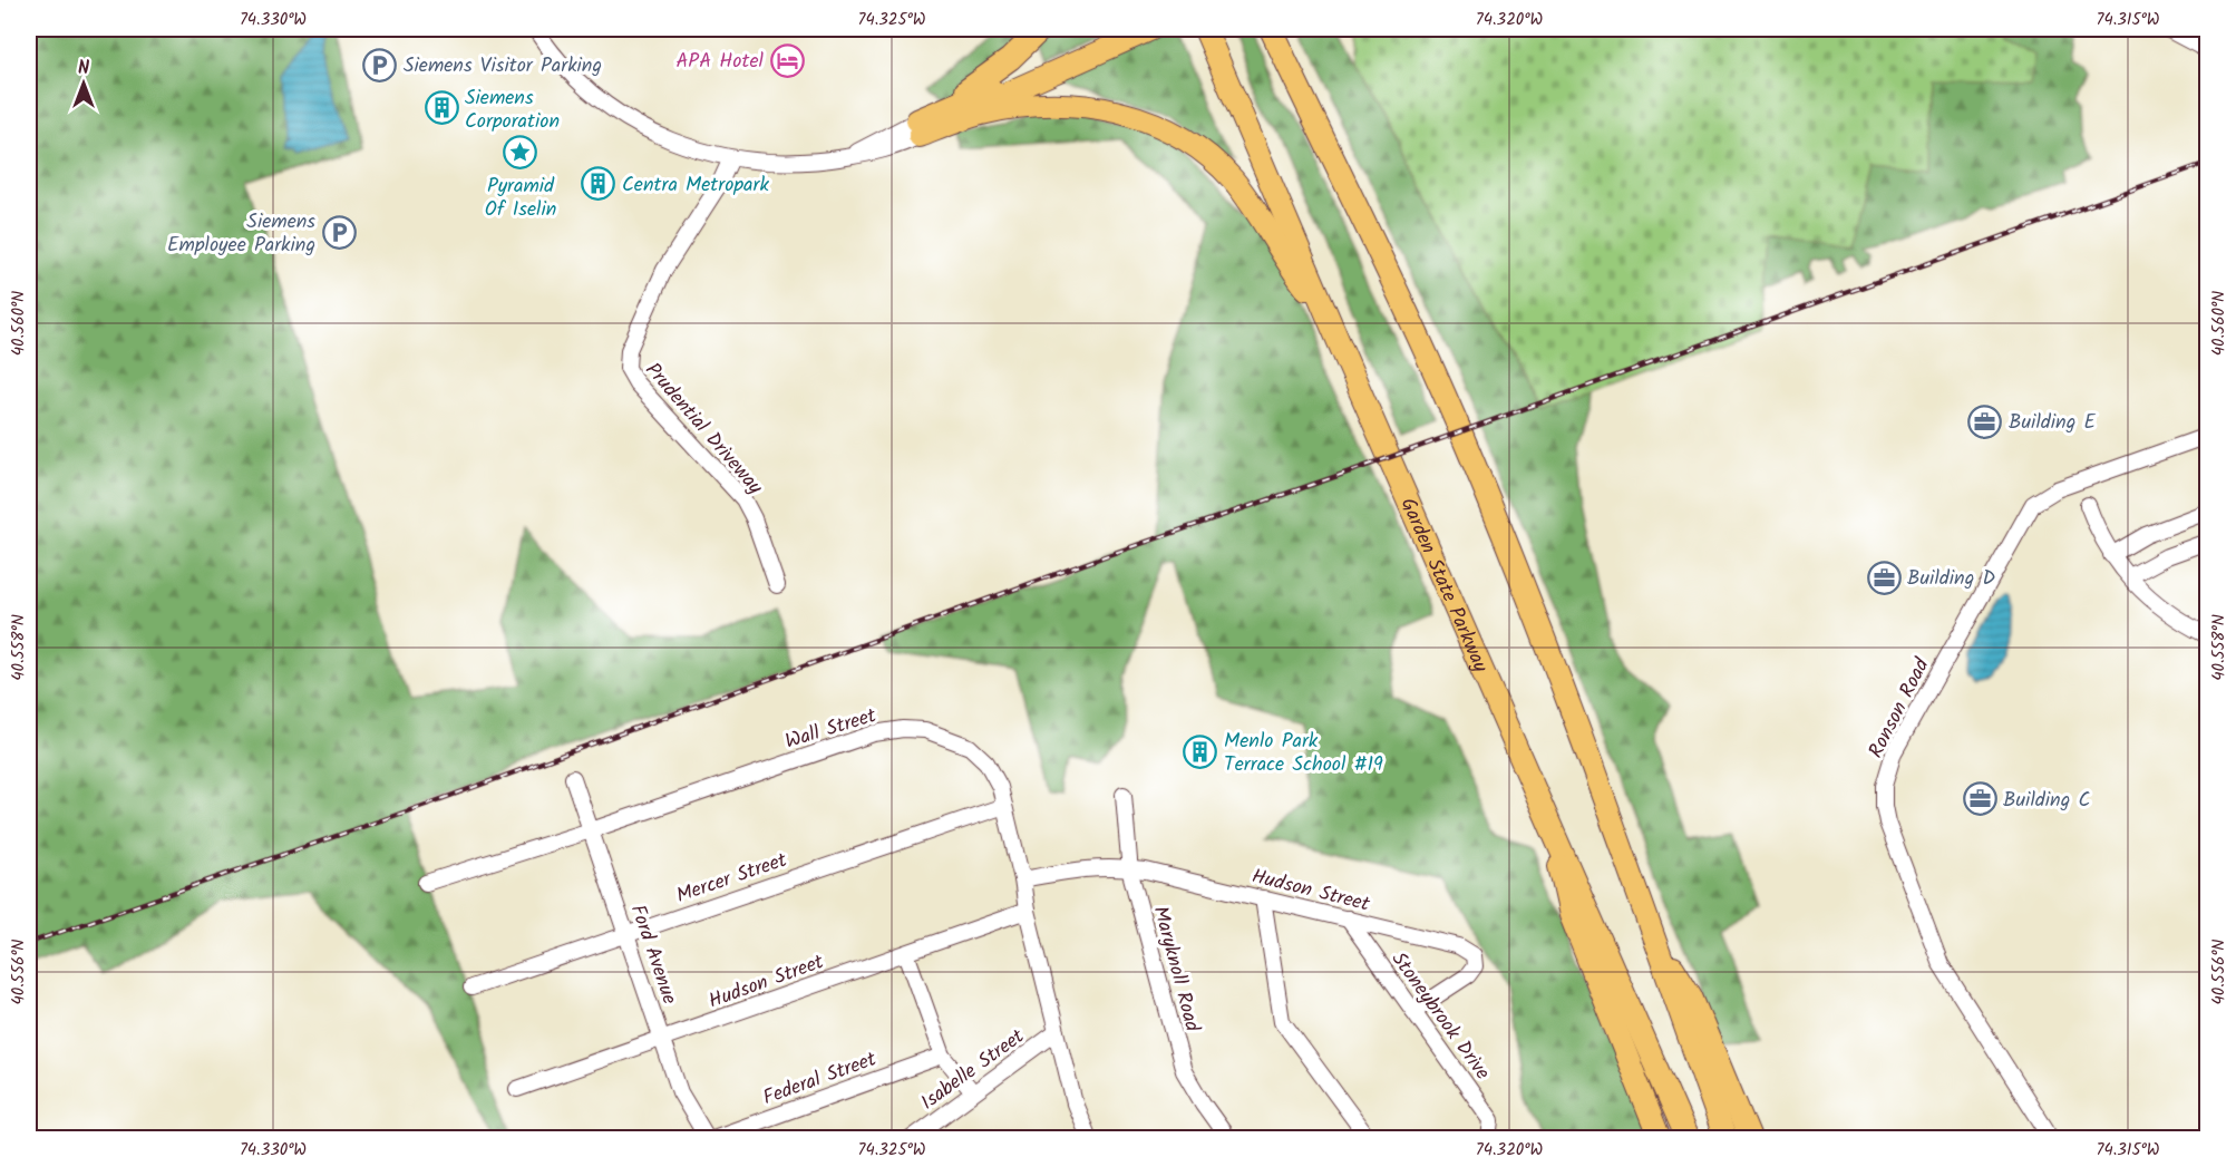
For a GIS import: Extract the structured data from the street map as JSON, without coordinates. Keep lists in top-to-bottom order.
{
  "streets": {
    "highway": ["Garden State Parkway"],
    "street": [
      "Prudential Driveway",
      "Ronson Road",
      "Wall Street",
      "Mercer Street",
      "Hudson Street",
      "Ford Avenue",
      "Maryknoll Road",
      "Stoneybrook Drive",
      "Isabelle Street",
      "Federal Street"
    ]
  },
  "crossings": [
    ["Wall Street", "Mercer Street"],
    ["Wall Street", "Hudson Street"],
    ["Wall Street", "Ford Avenue"],
    ["Wall Street", "Isabelle Street"],
    ["Mercer Street", "Ford Avenue"],
    ["Hudson Street", "Ford Avenue"],
    ["Hudson Street", "Maryknoll Road"],
    ["Hudson Street", "Stoneybrook Drive"],
    ["Ford Avenue", "Federal Street"]
  ],
  "places": {
    "hotel": ["APA Hotel"],
    "parking": ["Siemens Visitor Parking", "Siemens Employee Parking"],
    "building": ["Siemens Corporation", "Centra Metropark", "Menlo Park Terrace School #19"],
    "place": ["Pyramid Of Iselin"],
    "office": ["Building E", "Building D", "Building C"]
  },
  "north": "top",
  "coordinates": [
    "74.330°W",
    "74.325°W",
    "74.320°W",
    "74.315°W",
    "40.560°N",
    "40.558°N",
    "40.556°N"
  ]
}
